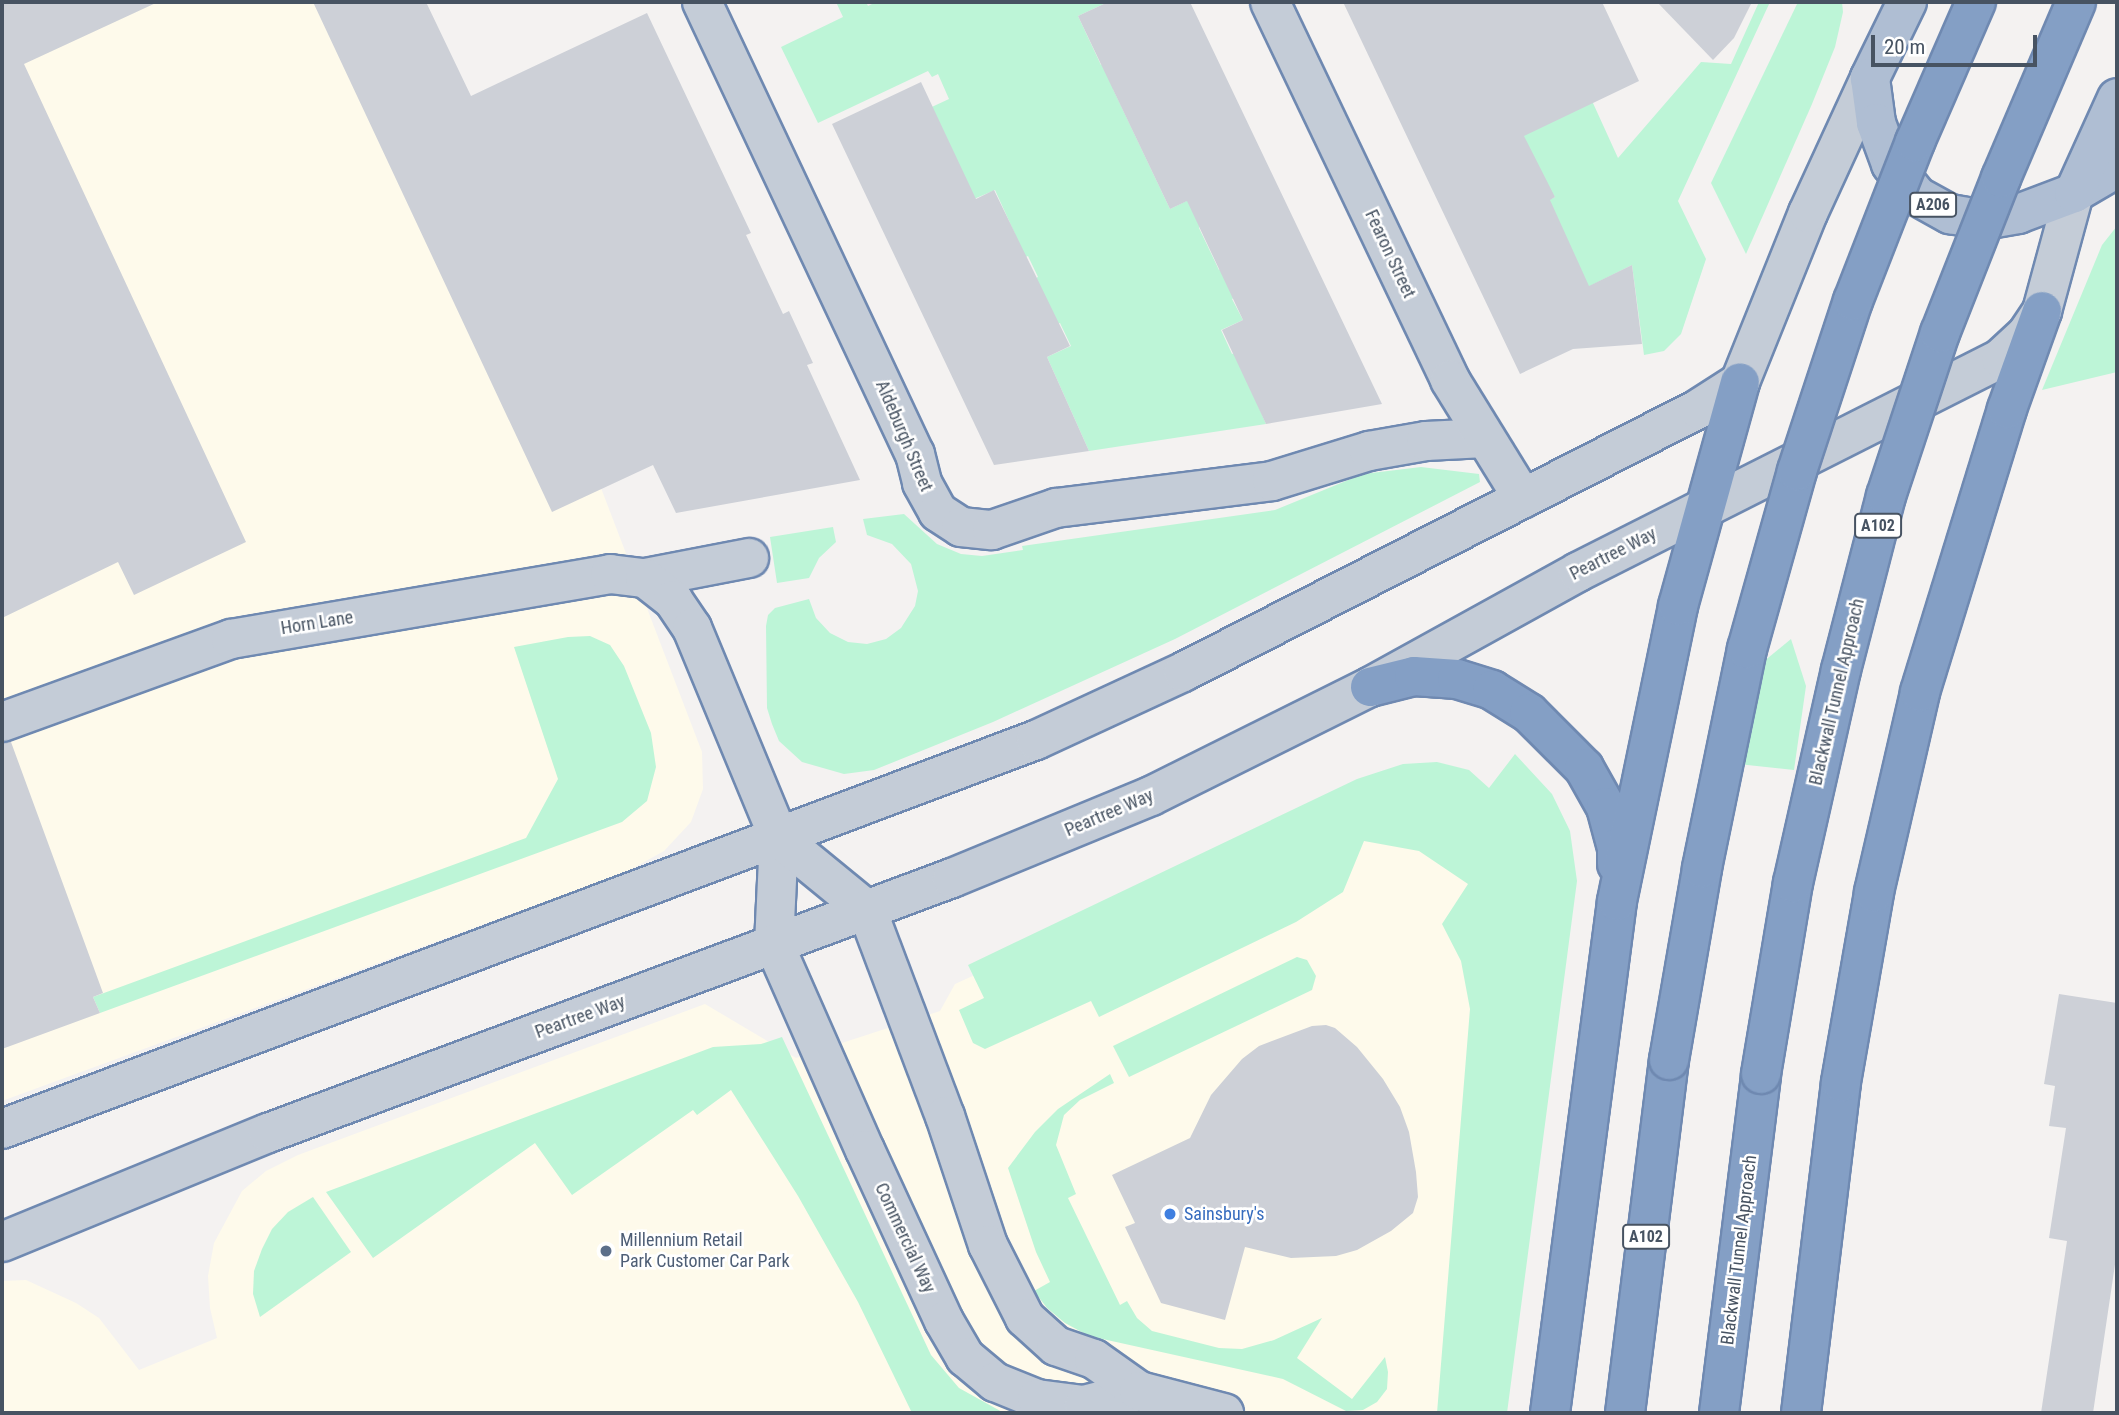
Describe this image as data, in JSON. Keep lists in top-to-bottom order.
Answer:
{
  "streets": {
    "highway": ["A102", "Blackwall Tunnel Approach"],
    "main road": ["A206"],
    "street": [
      "Fearon Street",
      "Aldeburgh Street",
      "Peartree Way",
      "Horn Lane",
      "Commercial Way"
    ]
  },
  "crossings": [
    ["A206", "Peartree Way"],
    ["Fearon Street", "Aldeburgh Street"],
    ["Peartree Way", "Commercial Way"]
  ],
  "places": ["Sainsbury's", "Millennium Retail Park Customer Car Park"],
  "scale_bar": "20 m"
}
